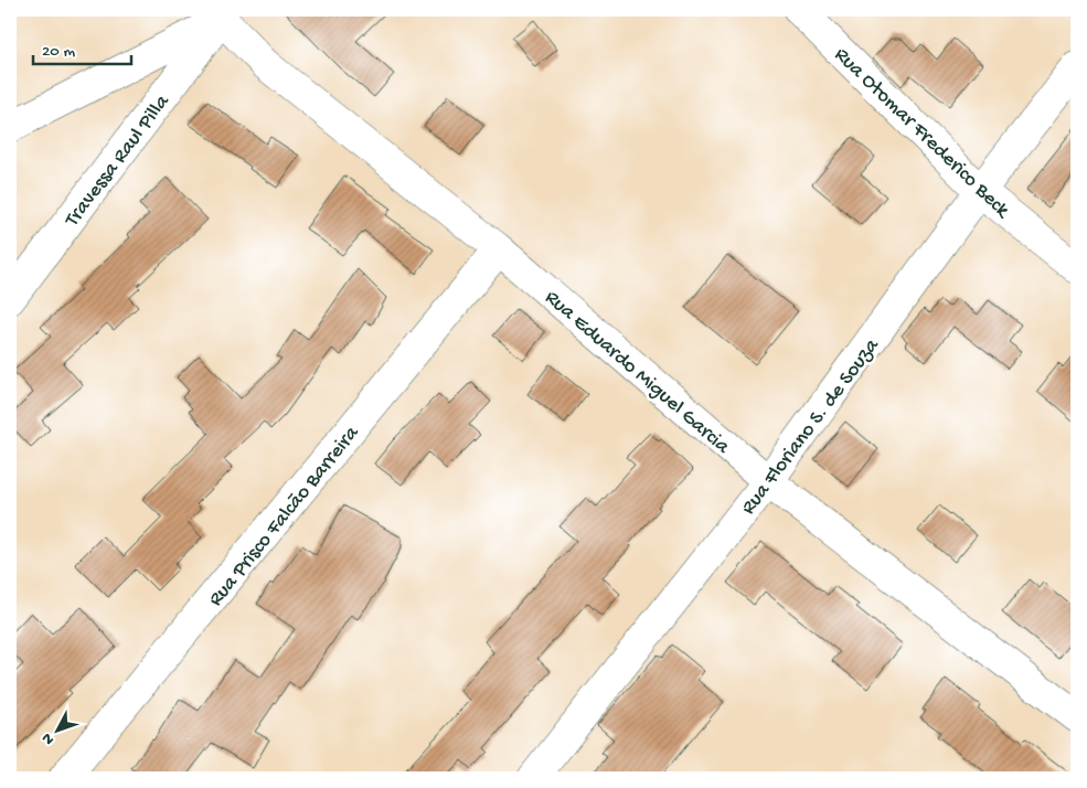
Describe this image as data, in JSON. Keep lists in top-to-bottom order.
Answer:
{
  "streets": {
    "street": [
      "Rua Otomar Frederico Beck",
      "Travessa Raul Pilla",
      "Rua Eduardo Miguel Garcia",
      "Rua Floriano S. de Souza",
      "Rua Prisco Falcão Barreira"
    ]
  },
  "crossings": [
    ["Rua Otomar Frederico Beck", "Rua Floriano S. de Souza"],
    ["Travessa Raul Pilla", "Rua Eduardo Miguel Garcia"],
    ["Rua Eduardo Miguel Garcia", "Rua Floriano S. de Souza"],
    ["Rua Eduardo Miguel Garcia", "Rua Prisco Falcão Barreira"]
  ],
  "scale_bar": "20 m",
  "north": "bottom left"
}
